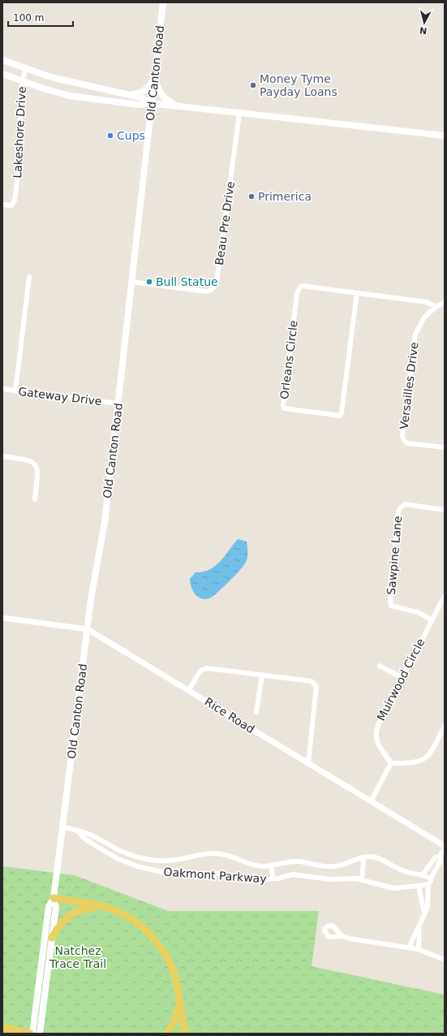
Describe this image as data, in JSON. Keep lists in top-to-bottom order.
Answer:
{
  "streets": {
    "main road": ["Old Canton Road"],
    "street": [
      "Lakeshore Drive",
      "Beau Pre Drive",
      "Orleans Circle",
      "Versailles Drive",
      "Gateway Drive",
      "Sawpine Lane",
      "Muirwood Circle",
      "Rice Road",
      "Oakmont Parkway"
    ]
  },
  "crossings": [
    ["Old Canton Road", "Beau Pre Drive"],
    ["Old Canton Road", "Gateway Drive"],
    ["Old Canton Road", "Rice Road"],
    ["Old Canton Road", "Oakmont Parkway"],
    ["Orleans Circle", "Versailles Drive"],
    ["Sawpine Lane", "Muirwood Circle"]
  ],
  "parks": ["Natchez Trace Trail"],
  "places": [
    "Money Tyme Payday Loans",
    "Cups",
    "Primerica",
    "Bull Statue"
  ],
  "scale_bar": "100 m",
  "north": "bottom"
}
